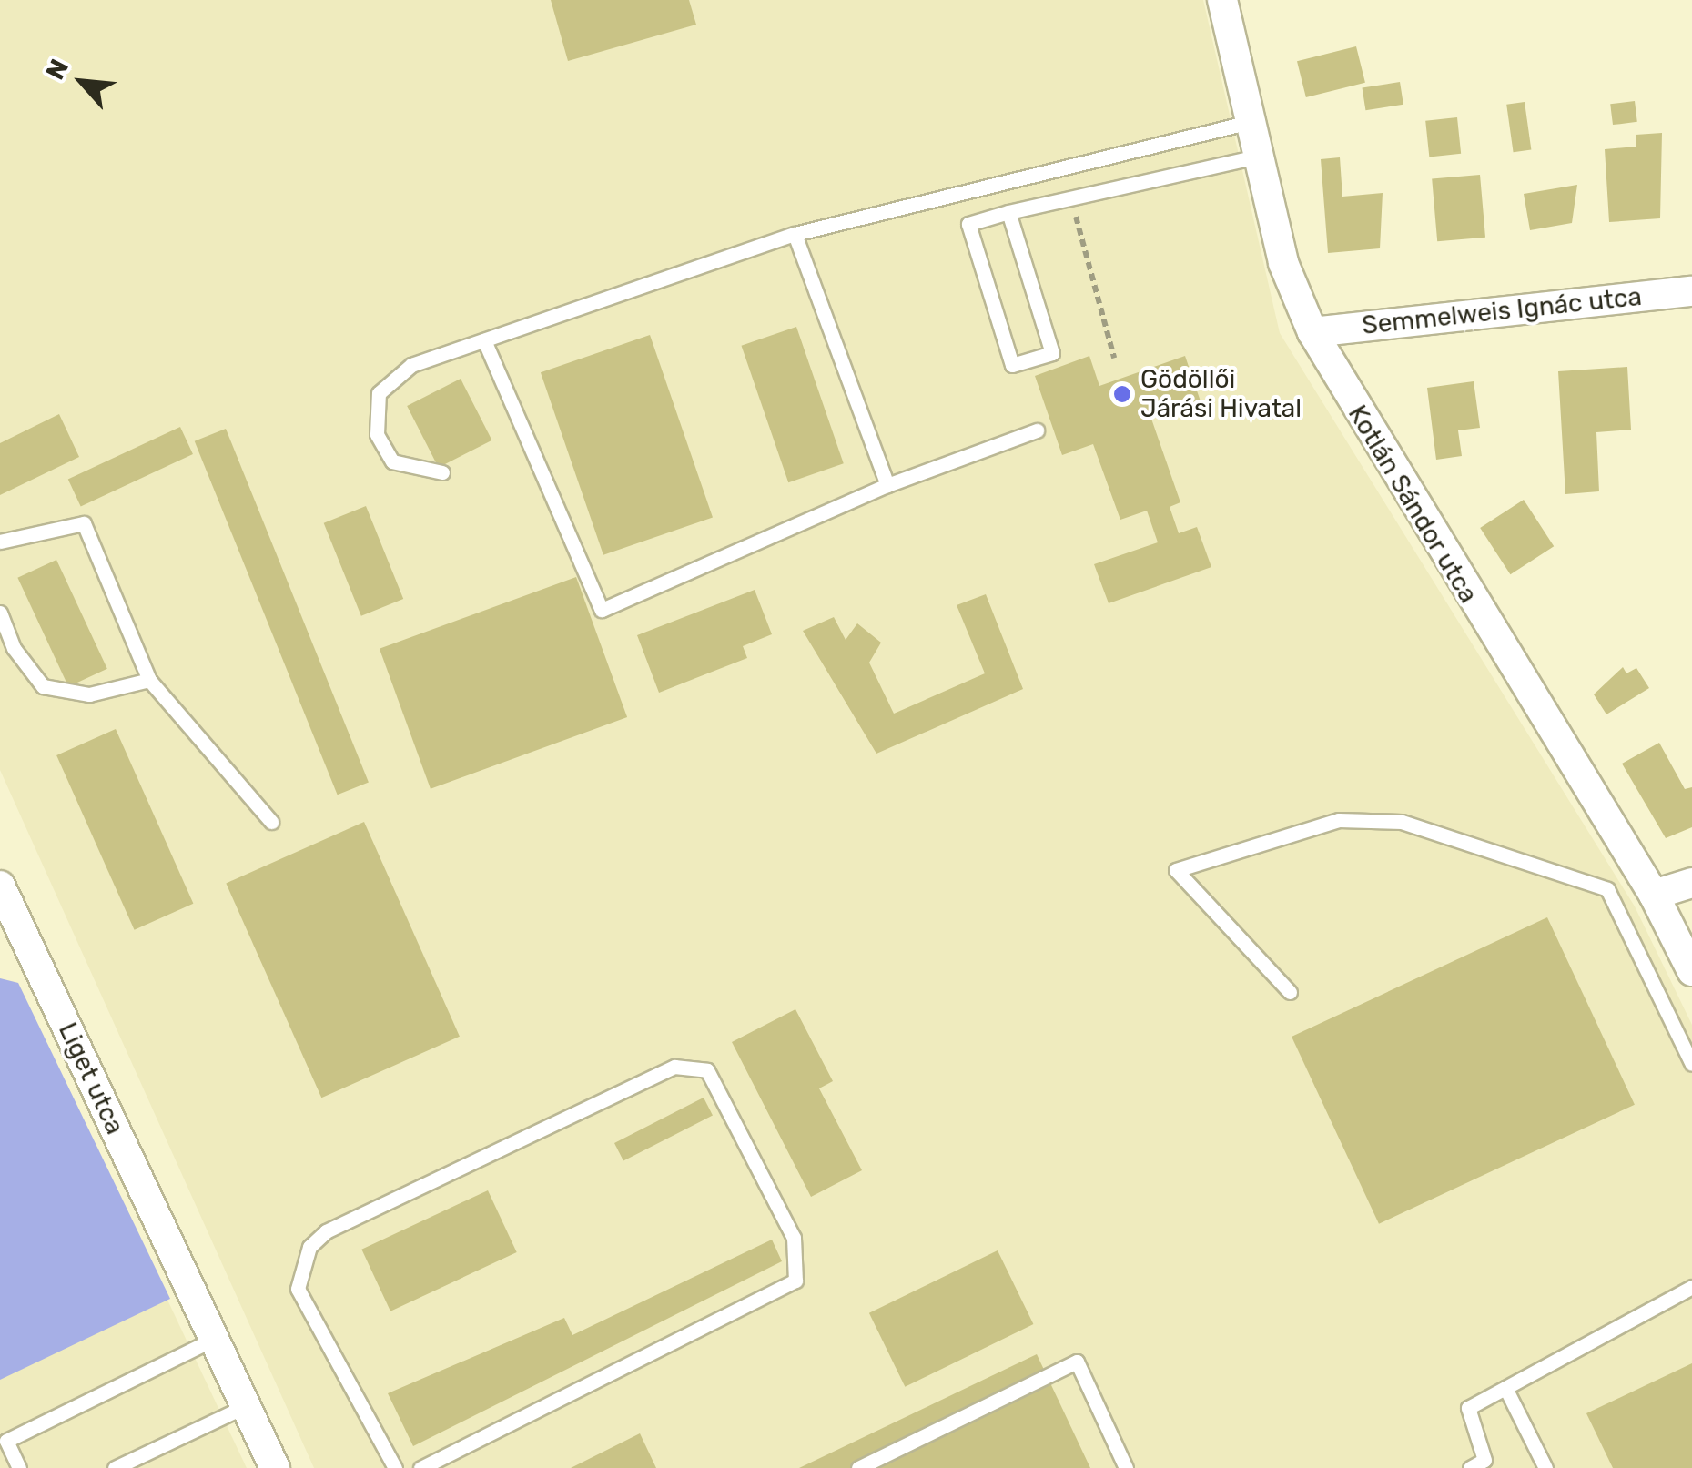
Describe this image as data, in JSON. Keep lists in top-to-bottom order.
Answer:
{
  "streets": {
    "street": ["Semmelweis Ignác utca", "Kotlán Sándor utca", "Liget utca"]
  },
  "crossings": [
    ["Semmelweis Ignác utca", "Kotlán Sándor utca"]
  ],
  "places": ["Gödöllői Járási Hivatal"],
  "north": "top left"
}
